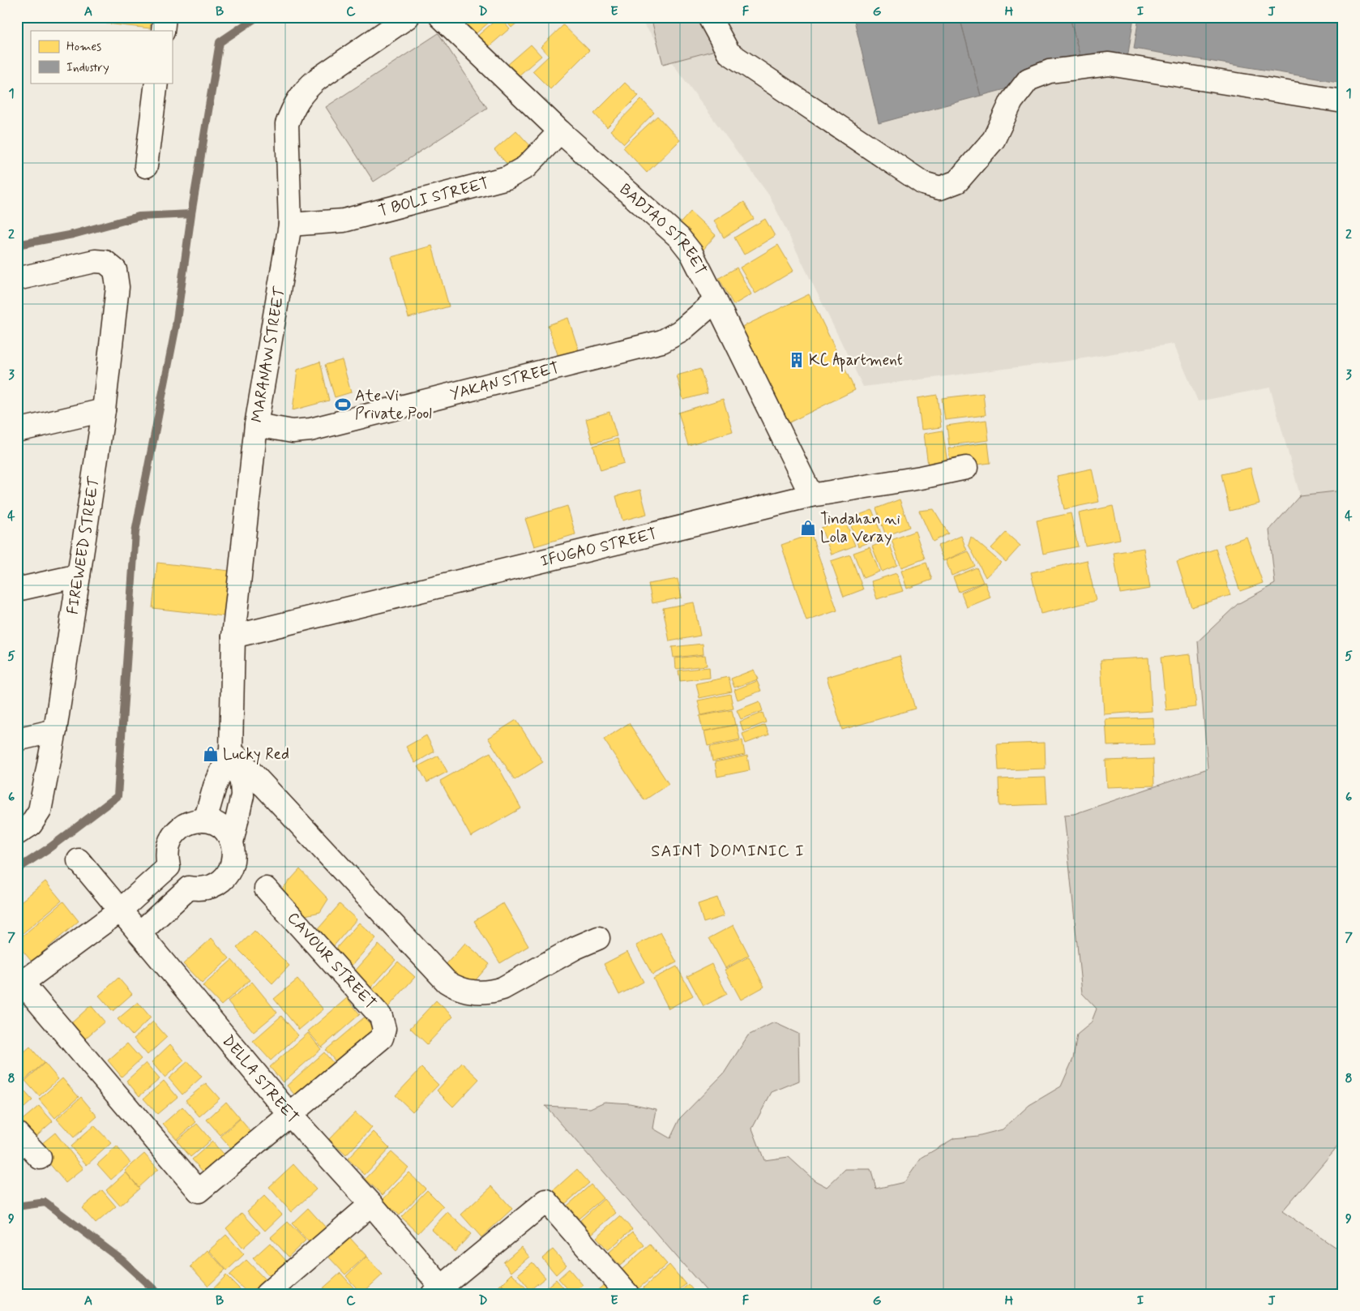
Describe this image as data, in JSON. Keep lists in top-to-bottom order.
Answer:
{
  "streets": {
    "street": [
      "T BOLI STREET",
      "BADJAO STREET",
      "MARANAW STREET",
      "YAKAN STREET",
      "FIREWEED STREET",
      "IFUGAO STREET",
      "CAVOUR STREET",
      "DELLA STREET"
    ]
  },
  "crossings": [
    ["T BOLI STREET", "BADJAO STREET"],
    ["T BOLI STREET", "MARANAW STREET"],
    ["BADJAO STREET", "YAKAN STREET"],
    ["BADJAO STREET", "IFUGAO STREET"],
    ["MARANAW STREET", "YAKAN STREET"],
    ["MARANAW STREET", "IFUGAO STREET"],
    ["MARANAW STREET", "DELLA STREET"],
    ["CAVOUR STREET", "DELLA STREET"]
  ],
  "districts": ["SAINT DOMINIC I"],
  "places": {
    "building": ["KC Apartment"],
    "sports": ["Ate Vi Private Pool"],
    "shop": ["Tindahan ni Lola Veray", "Lucky Red"]
  },
  "legend": ["Homes", "Industry"],
  "grid": {
    "columns": [
      "A",
      "B",
      "C",
      "D",
      "E",
      "F",
      "G",
      "H",
      "I",
      "J"
    ],
    "rows": [
      "1",
      "2",
      "3",
      "4",
      "5",
      "6",
      "7",
      "8",
      "9"
    ]
  }
}
